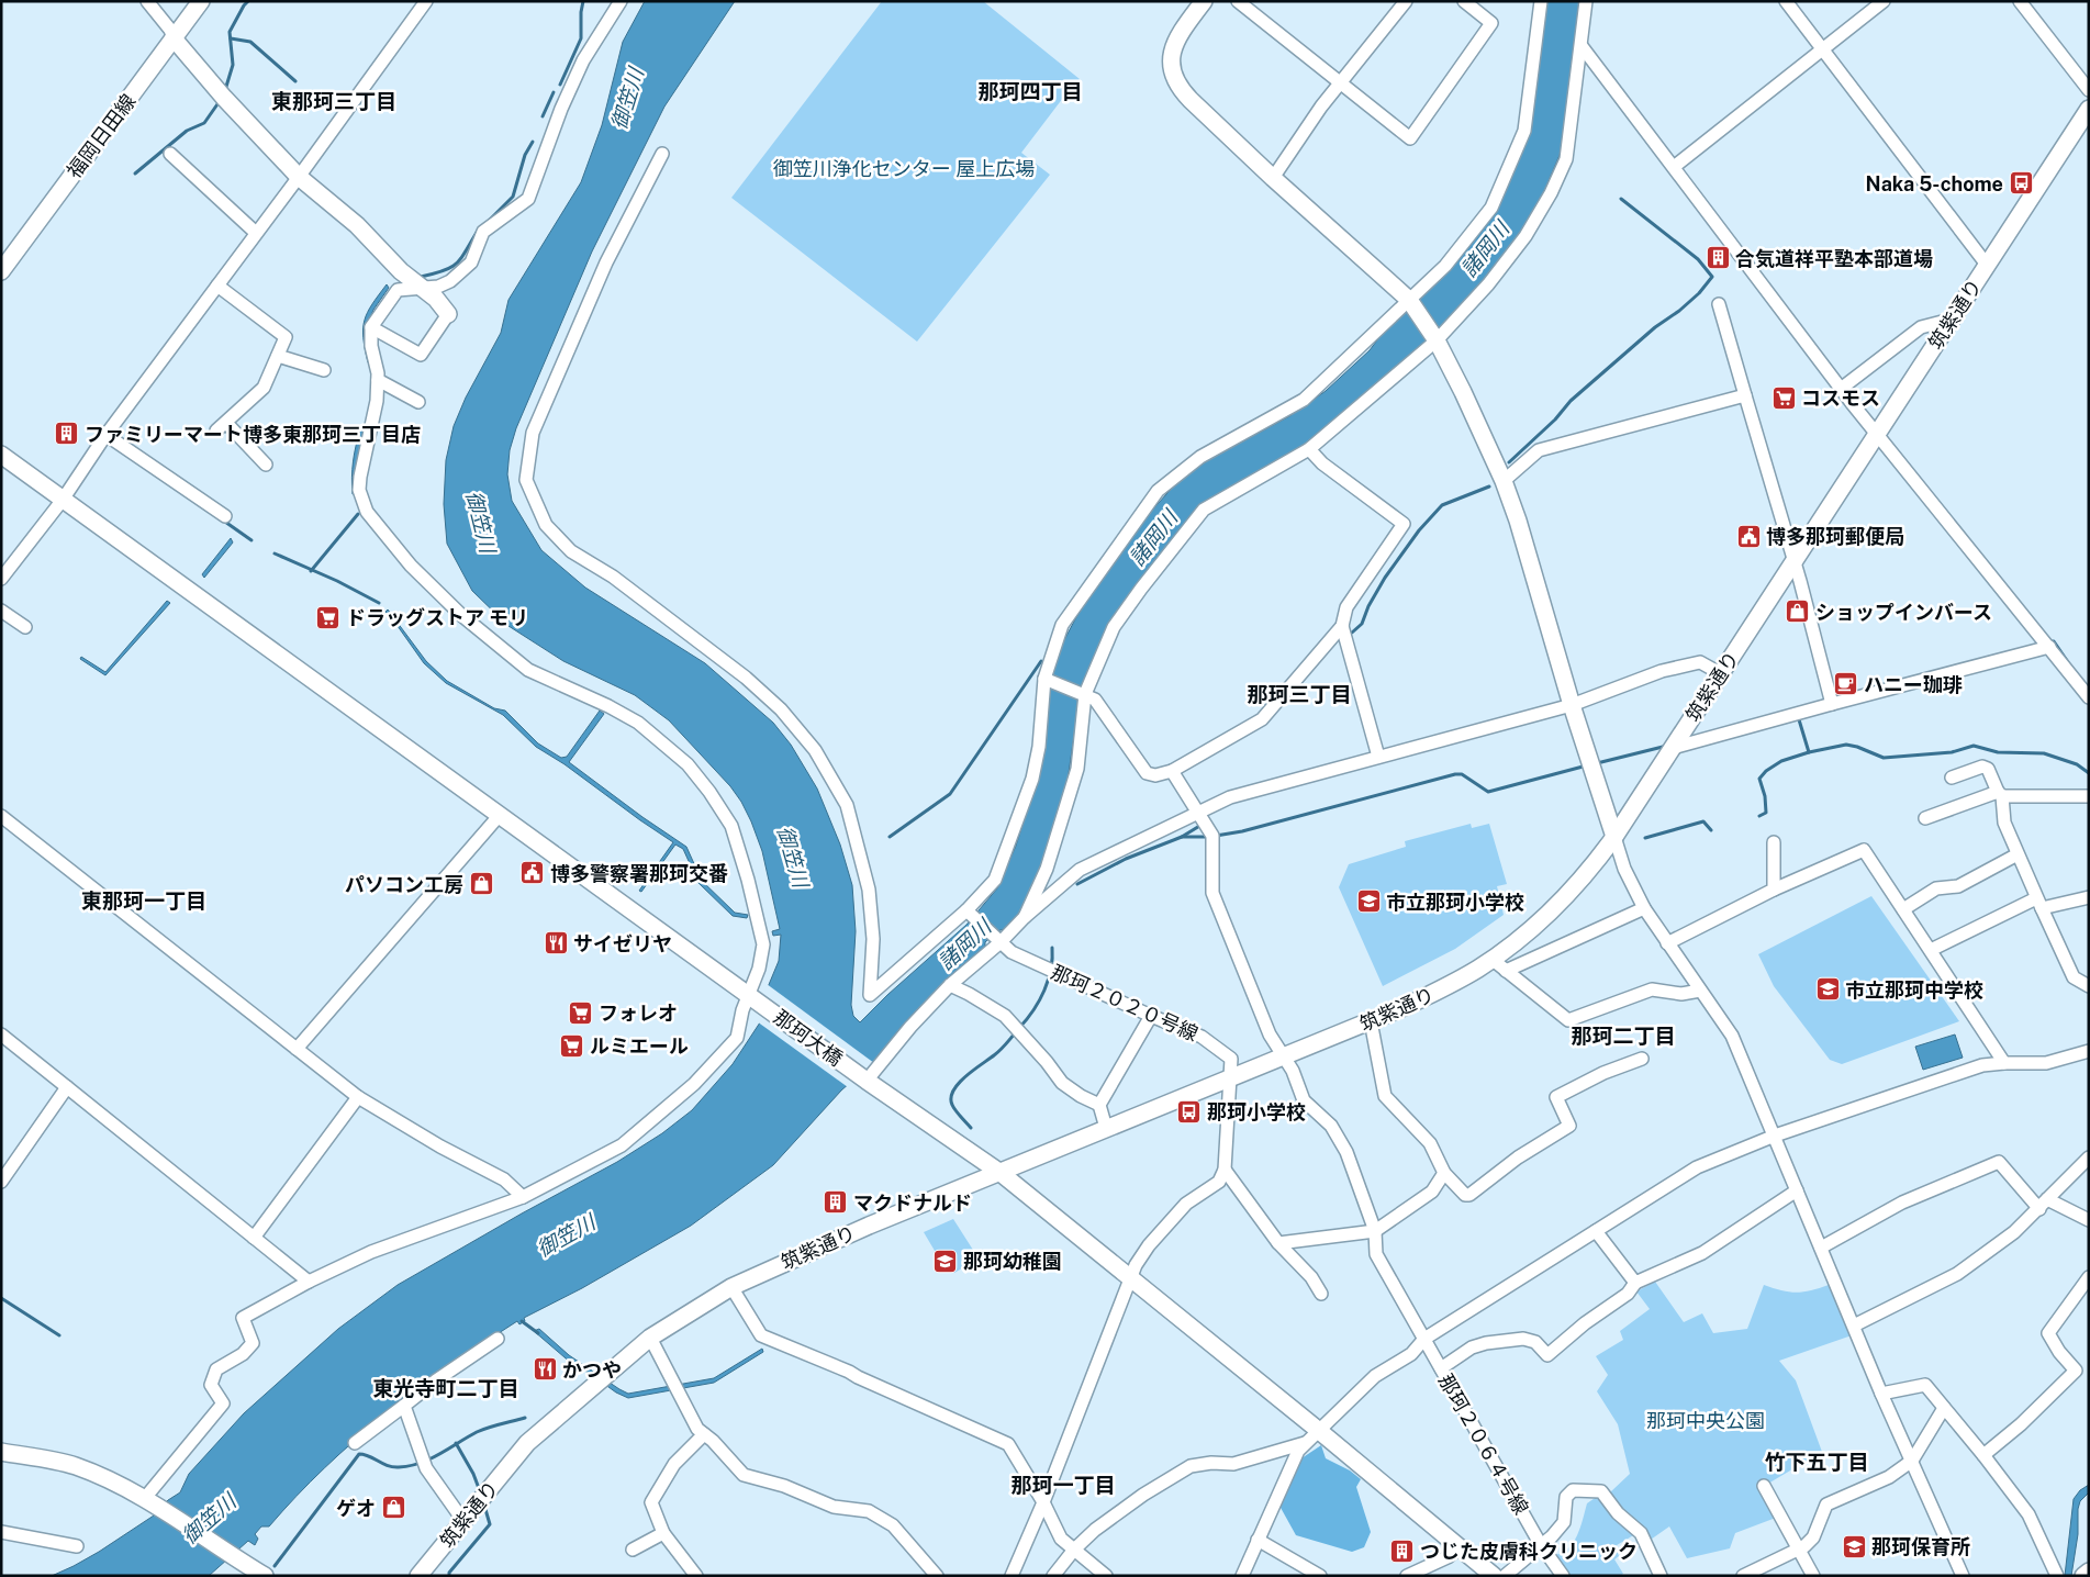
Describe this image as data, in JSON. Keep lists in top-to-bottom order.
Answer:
{
  "streets": {
    "street": [
      "福岡日田線",
      "筑紫通り",
      "那珂２０２０号線",
      "那珂大橋",
      "那珂２０６４号線"
    ]
  },
  "crossings": [
    ["筑紫通り", "那珂２０２０号線"],
    ["筑紫通り", "那珂大橋"],
    ["筑紫通り", "那珂２０６４号線"]
  ],
  "districts": [
    "那珂四丁目",
    "東那珂三丁目",
    "那珂三丁目",
    "東那珂一丁目",
    "那珂二丁目",
    "東光寺町二丁目",
    "竹下五丁目",
    "那珂一丁目"
  ],
  "water": ["御笠川", "諸岡川"],
  "parks": ["御笠川浄化センター 屋上広場", "那珂中央公園"],
  "places": {
    "bus stop": ["Naka 5-chome", "那珂小学校"],
    "building": [
      "合気道祥平塾本部道場",
      "ファミリーマート博多東那珂三丁目店",
      "マクドナルド",
      "つじた皮膚科クリニック"
    ],
    "supermarket": [
      "コスモス",
      "ドラッグストア モリ",
      "フォレオ",
      "ルミエール"
    ],
    "public building": ["博多那珂郵便局", "博多警察署那珂交番"],
    "shop": ["ショップインバース", "パソコン工房", "ゲオ"],
    "cafe": ["ハニー珈琲"],
    "school or university": [
      "市立那珂小学校",
      "市立那珂中学校",
      "那珂幼稚園",
      "那珂保育所"
    ],
    "restaurant": ["サイゼリヤ", "かつや"]
  }
}
